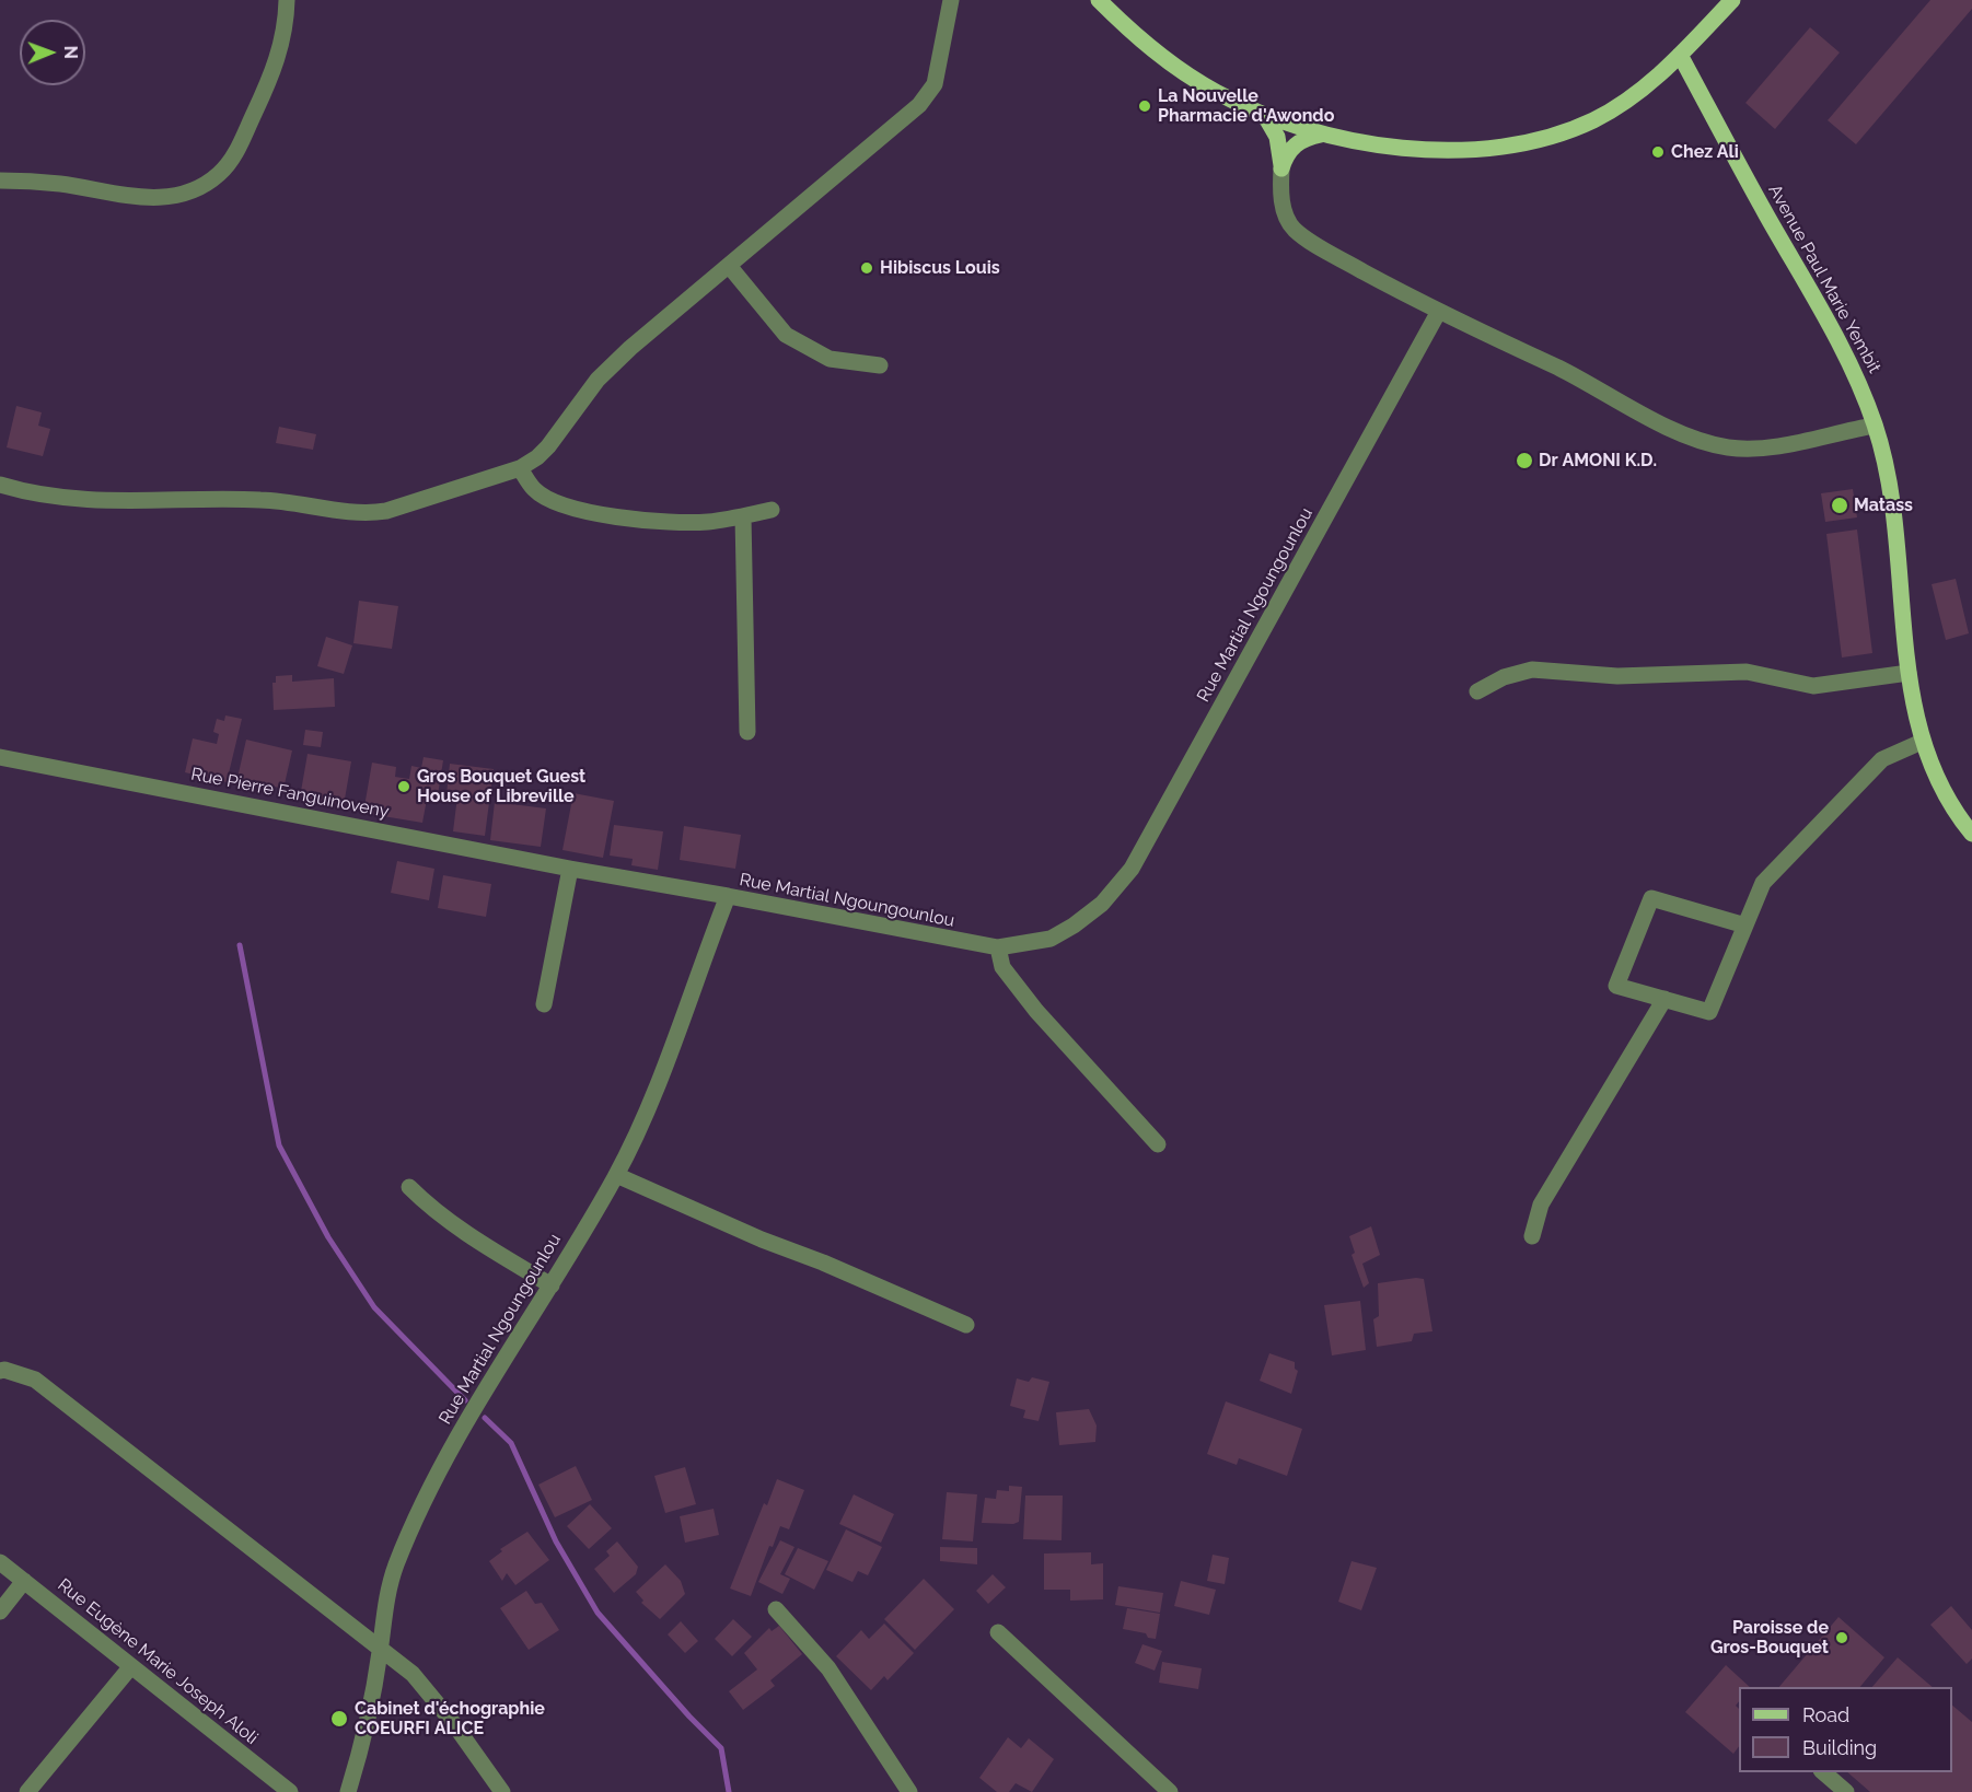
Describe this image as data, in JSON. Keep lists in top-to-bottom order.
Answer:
{
  "streets": {
    "main road": ["Avenue Paul Marie Yembit"],
    "street": ["Rue Martial Ngoungounlou", "Rue Pierre Fanguinoveny", "Rue Eugène Marie Joseph Aloli"]
  },
  "crossings": [
    ["Rue Martial Ngoungounlou", "Rue Pierre Fanguinoveny"]
  ],
  "places": [
    "La Nouvelle Pharmacie d'Awondo",
    "Chez Ali",
    "Hibiscus Louis",
    "Dr AMONI K.D.",
    "Matass",
    "Gros Bouquet Guest House of Libreville",
    "Paroisse de Gros-Bouquet",
    "Cabinet d'échographie COEURFI ALICE"
  ],
  "legend": ["Road", "Building"],
  "north": "right"
}
